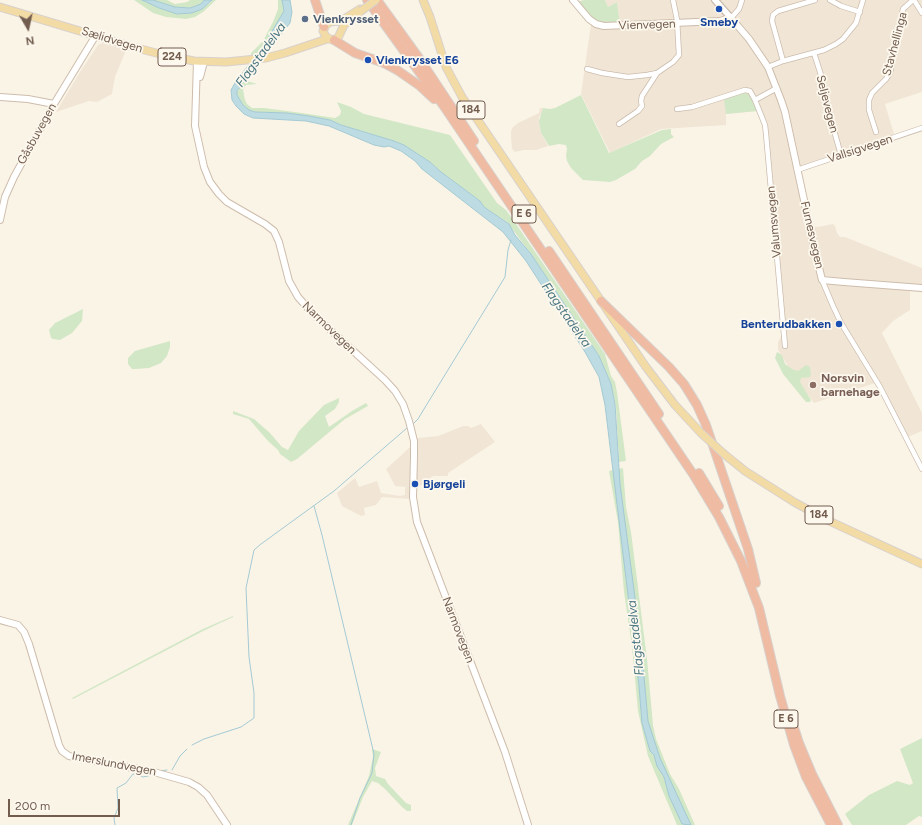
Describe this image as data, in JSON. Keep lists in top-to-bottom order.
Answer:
{
  "streets": {
    "highway": ["E 6"],
    "main road": [
      "Vienvegen",
      "Sælidvegen",
      "224",
      "184",
      "Gåsbuvegen",
      "Furnesvegen",
      "Narmovegen",
      "Imerslundvegen"
    ],
    "street": [
      "Stavhellinga",
      "Seljevegen",
      "Vallsigvegen",
      "Valumsvegen"
    ]
  },
  "crossings": [
    ["Vienvegen", "Furnesvegen"],
    ["Sælidvegen", "224"],
    ["Sælidvegen", "Gåsbuvegen"],
    ["Sælidvegen", "Narmovegen"],
    ["224", "E 6"],
    ["Seljevegen", "Vallsigvegen"],
    ["184", "E 6"],
    ["Vallsigvegen", "Furnesvegen"]
  ],
  "water": ["Flagstadelva"],
  "places": [
    "Smeby",
    "Vienkrysset",
    "Vienkrysset E6",
    "Benterudbakken",
    "Norsvin barnehage",
    "Bjørgeli"
  ],
  "scale_bar": "200 m",
  "north": "bottom"
}
